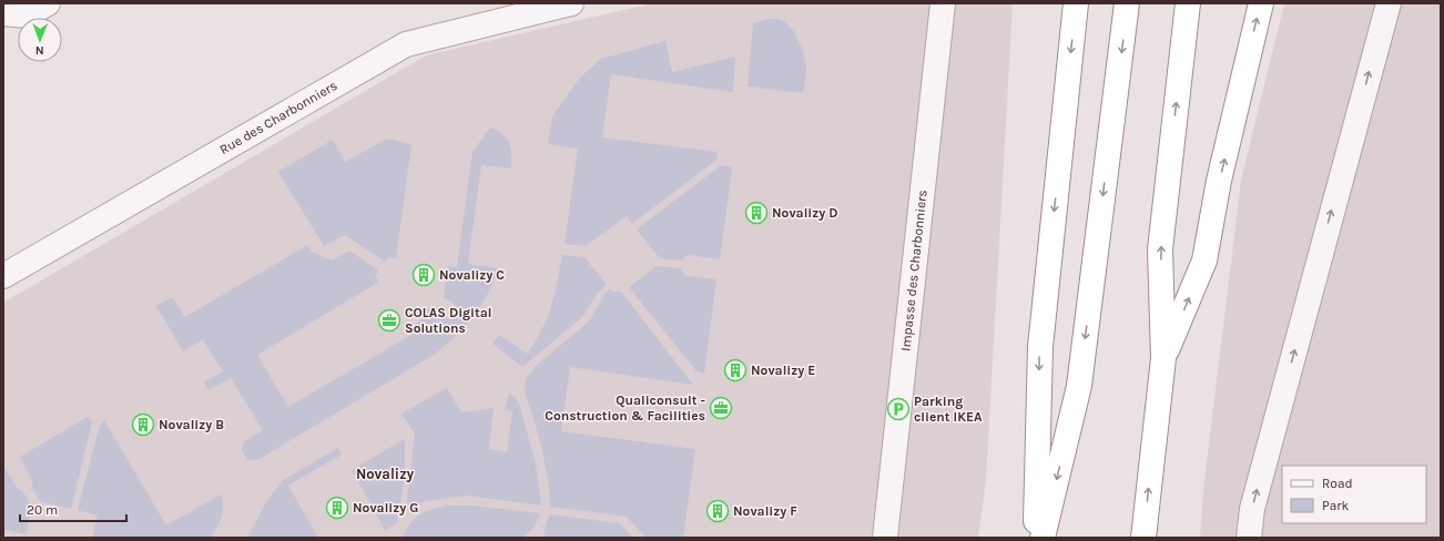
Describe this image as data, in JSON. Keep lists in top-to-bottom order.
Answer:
{
  "streets": {
    "street": ["Rue des Charbonniers", "Impasse des Charbonniers"]
  },
  "districts": ["Novalizy"],
  "places": {
    "building": [
      "Novalizy D",
      "Novalizy C",
      "Novalizy E",
      "Novalizy B",
      "Novalizy G",
      "Novalizy F"
    ],
    "office": ["COLAS Digital Solutions", "Qualiconsult - Construction & Facilities"],
    "parking": ["Parking client IKEA"]
  },
  "legend": ["Road", "Park"],
  "scale_bar": "20 m",
  "north": "bottom"
}
